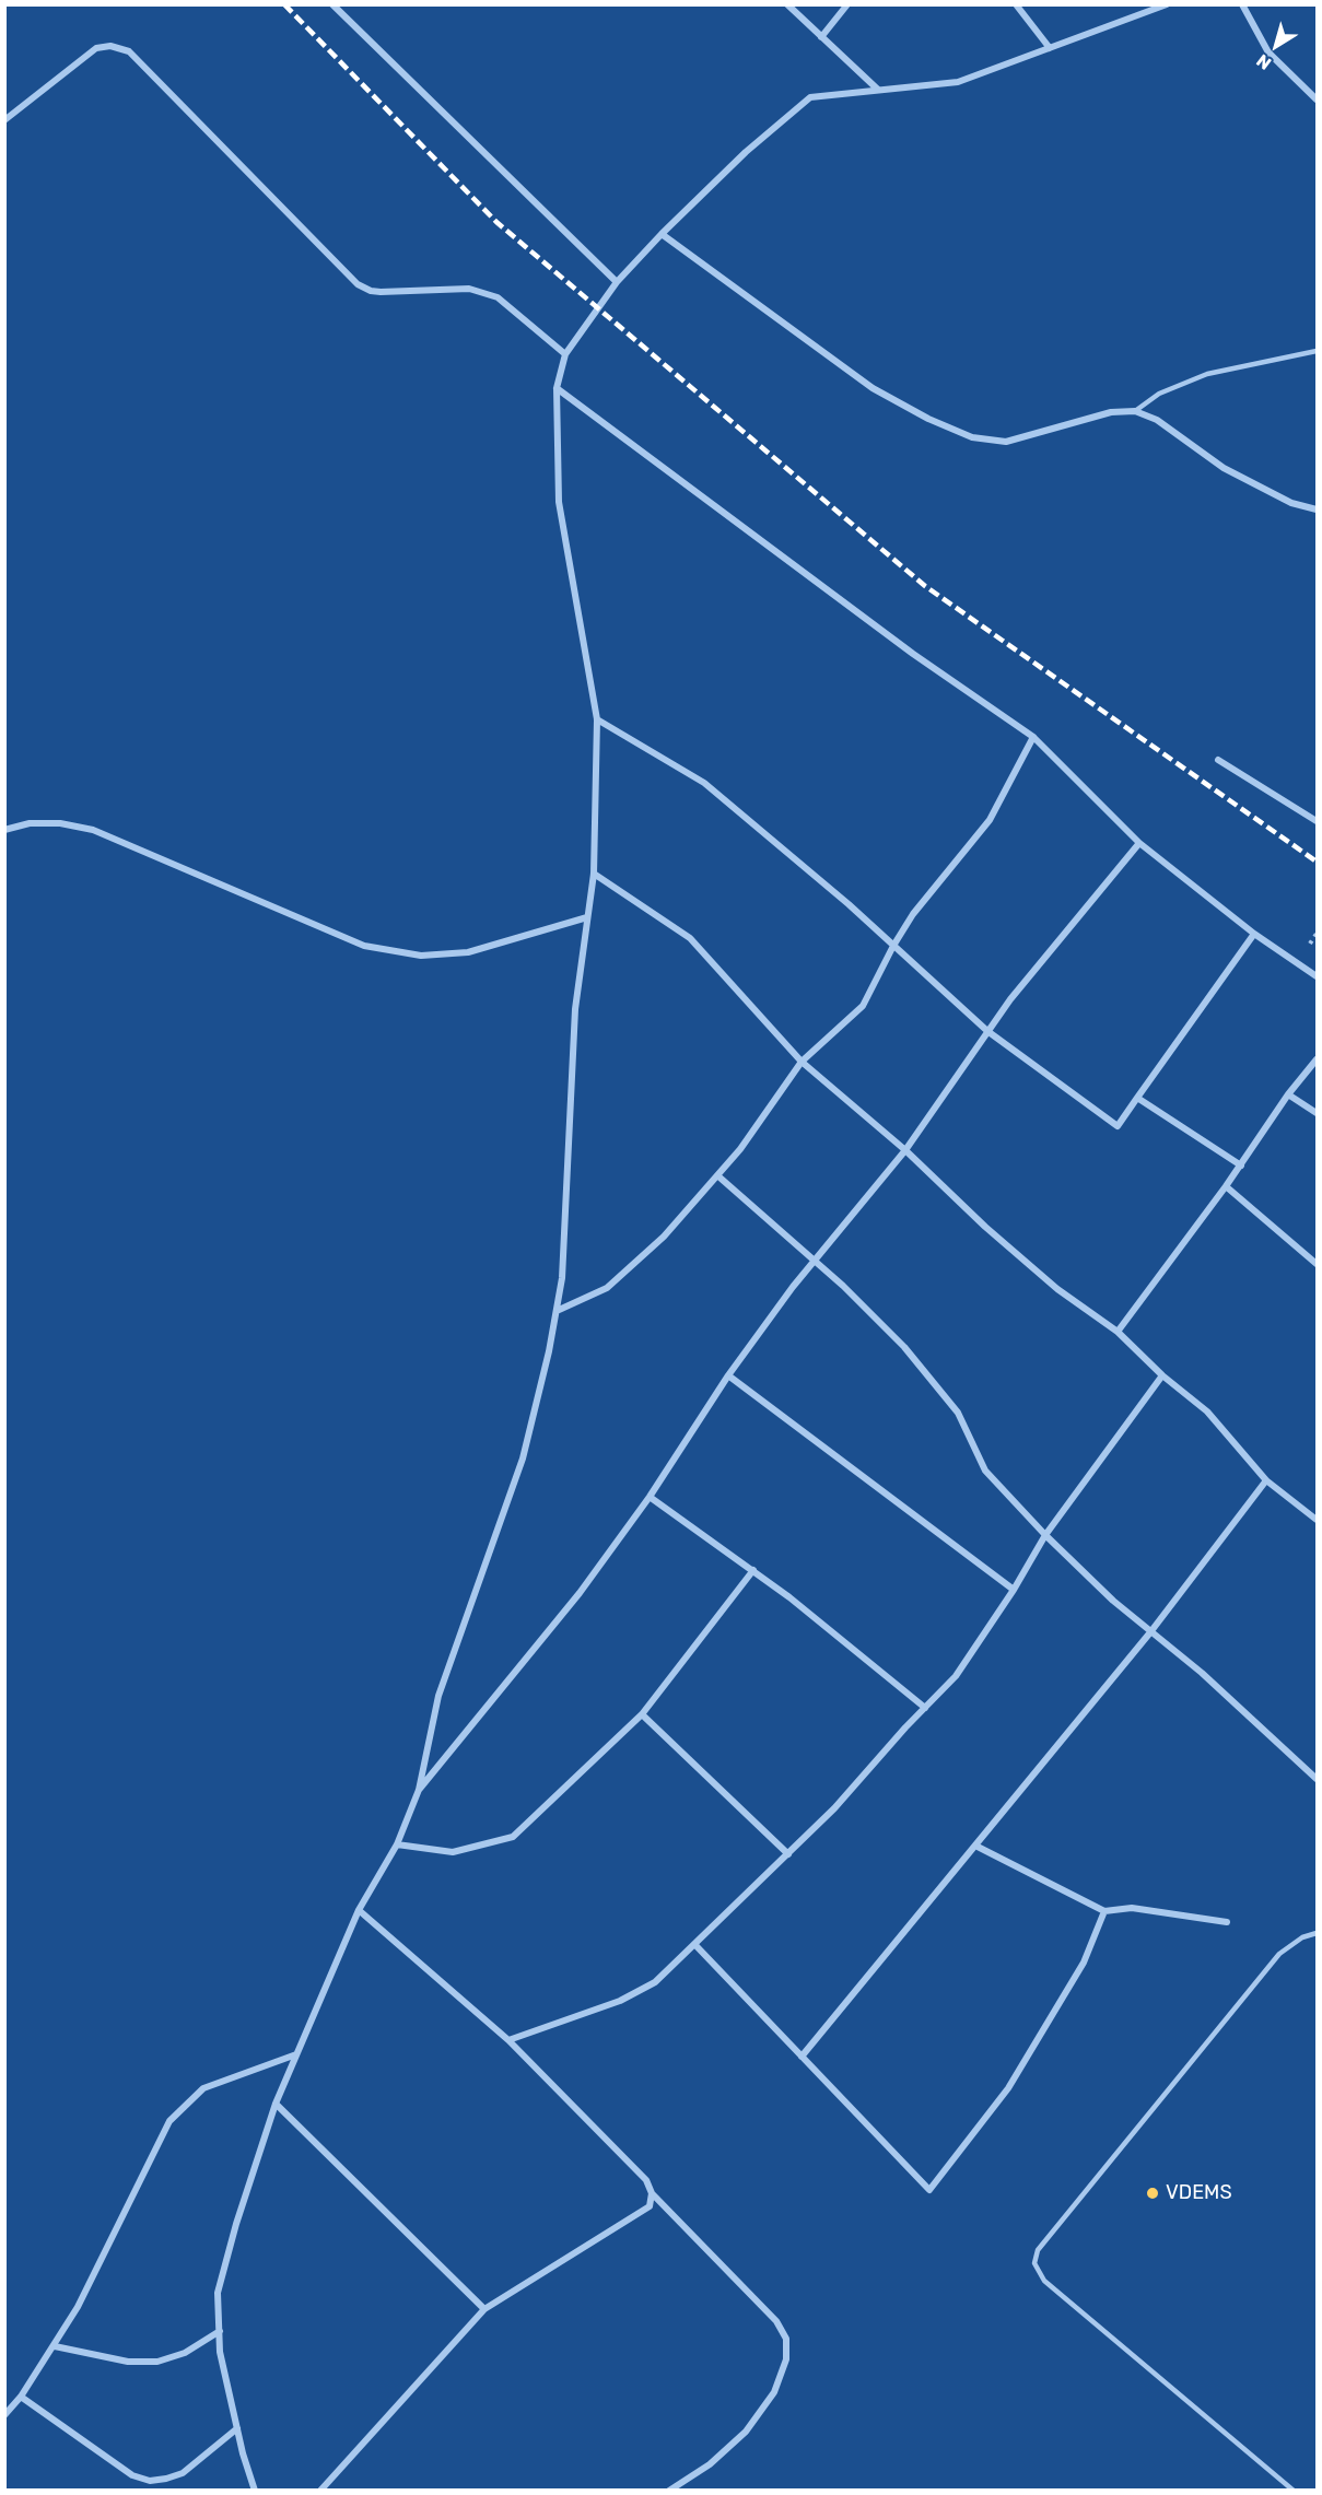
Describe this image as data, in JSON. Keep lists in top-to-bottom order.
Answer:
{
  "places": ["VDEMS"],
  "north": "bottom left"
}
